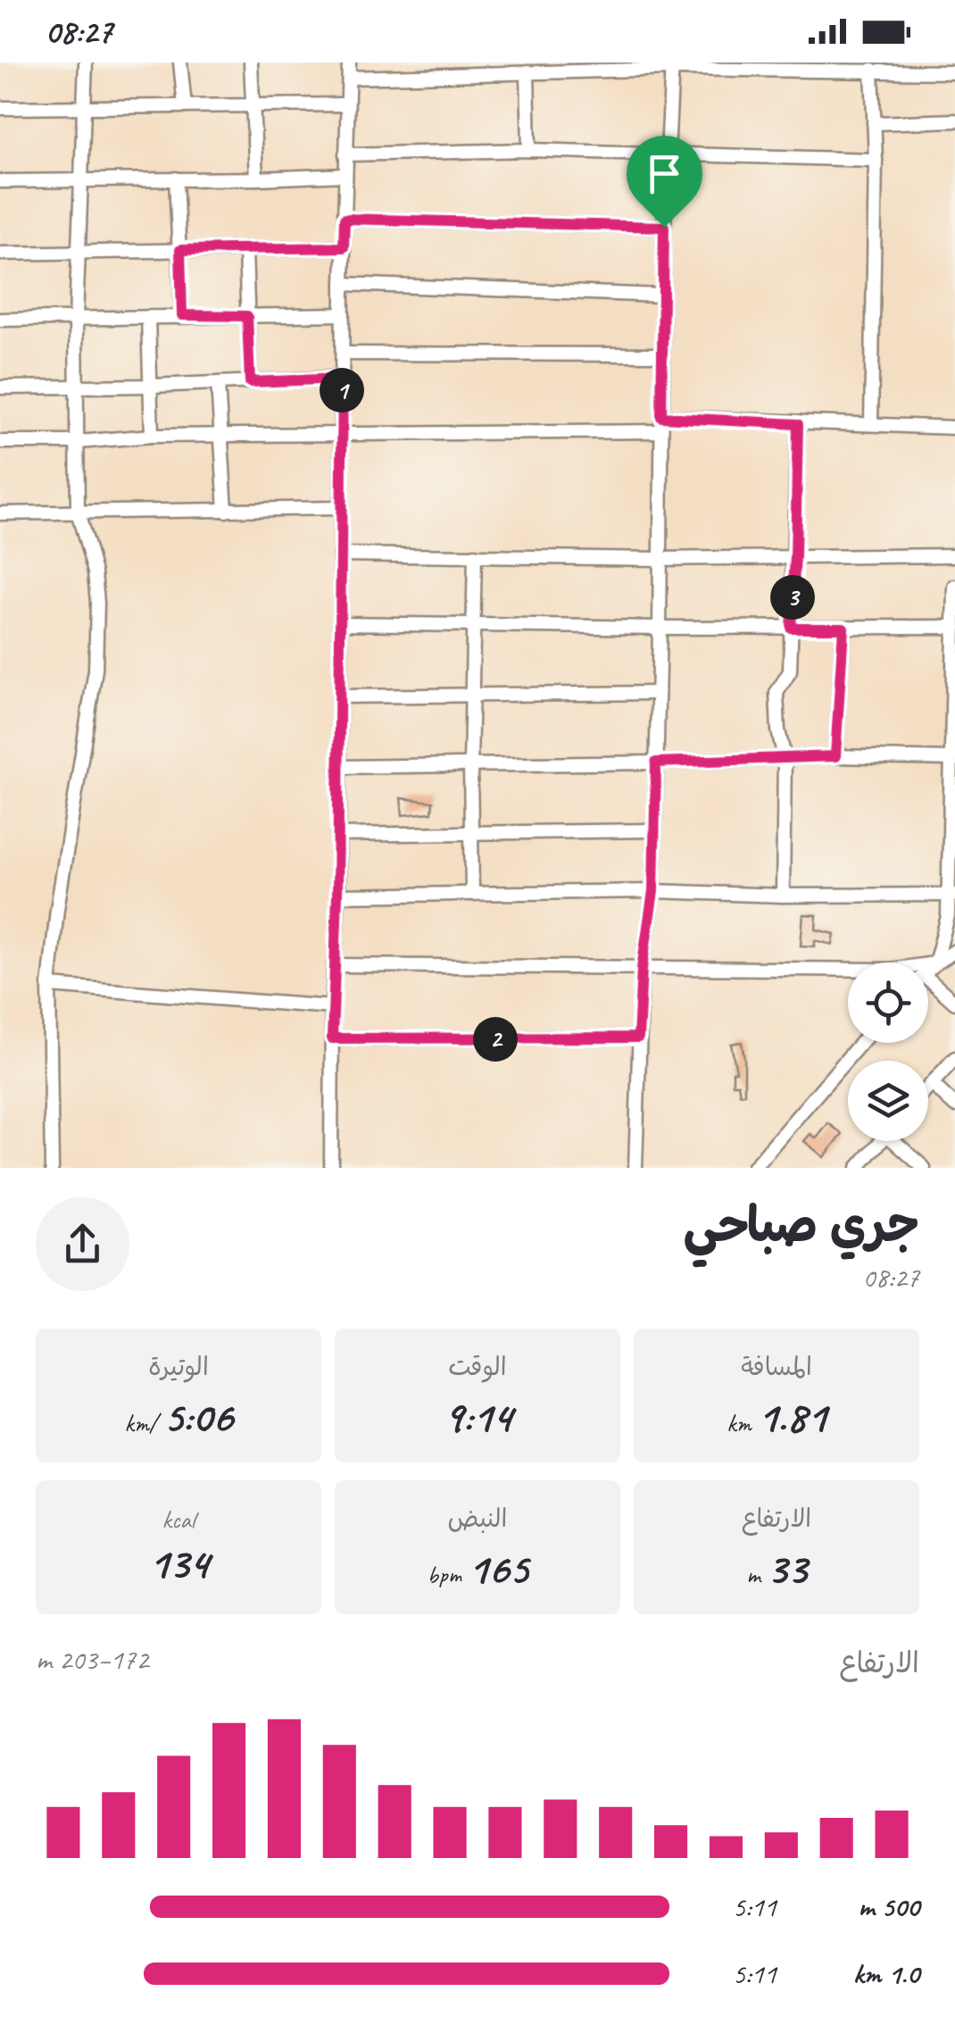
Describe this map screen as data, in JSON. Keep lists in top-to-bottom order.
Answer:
{
  "page": {
    "status": "08:27",
    "pins": ["1", "3", "2"],
    "heading": ["جري صباحي", "08:27"],
    "stats": [
      ["المسافة", "1.81 km"],
      ["الوقت", "9:14"],
      ["الوتيرة", "5:06 /km"],
      ["الارتفاع", "33 m"],
      ["النبض", "165 bpm"],
      ["kcal", "134"]
    ],
    "chart": ["الارتفاع", "172–203 m"],
    "list": [
      {
        "name": "500 m",
        "note": "5:11"
      },
      {
        "name": "1.0 km",
        "note": "5:11"
      }
    ]
  }
}
